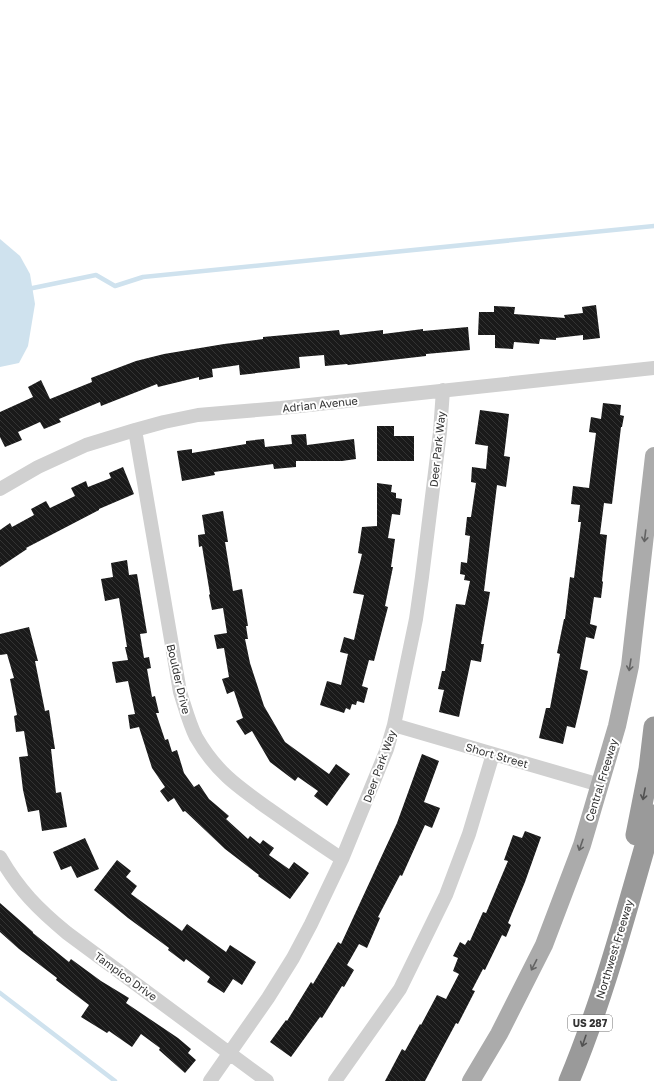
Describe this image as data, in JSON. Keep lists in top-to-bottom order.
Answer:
{
  "streets": {
    "highway": ["Northwest Freeway", "US 287"],
    "main road": ["Central Freeway"],
    "street": [
      "Adrian Avenue",
      "Deer Park Way",
      "Boulder Drive",
      "Short Street",
      "Tampico Drive"
    ]
  },
  "crossings": [
    ["Adrian Avenue", "Deer Park Way"],
    ["Adrian Avenue", "Boulder Drive"],
    ["Deer Park Way", "Boulder Drive"],
    ["Deer Park Way", "Short Street"],
    ["Deer Park Way", "Tampico Drive"],
    ["Short Street", "Central Freeway"]
  ],
  "one_way": ["Central Freeway", "Northwest Freeway"]
}
